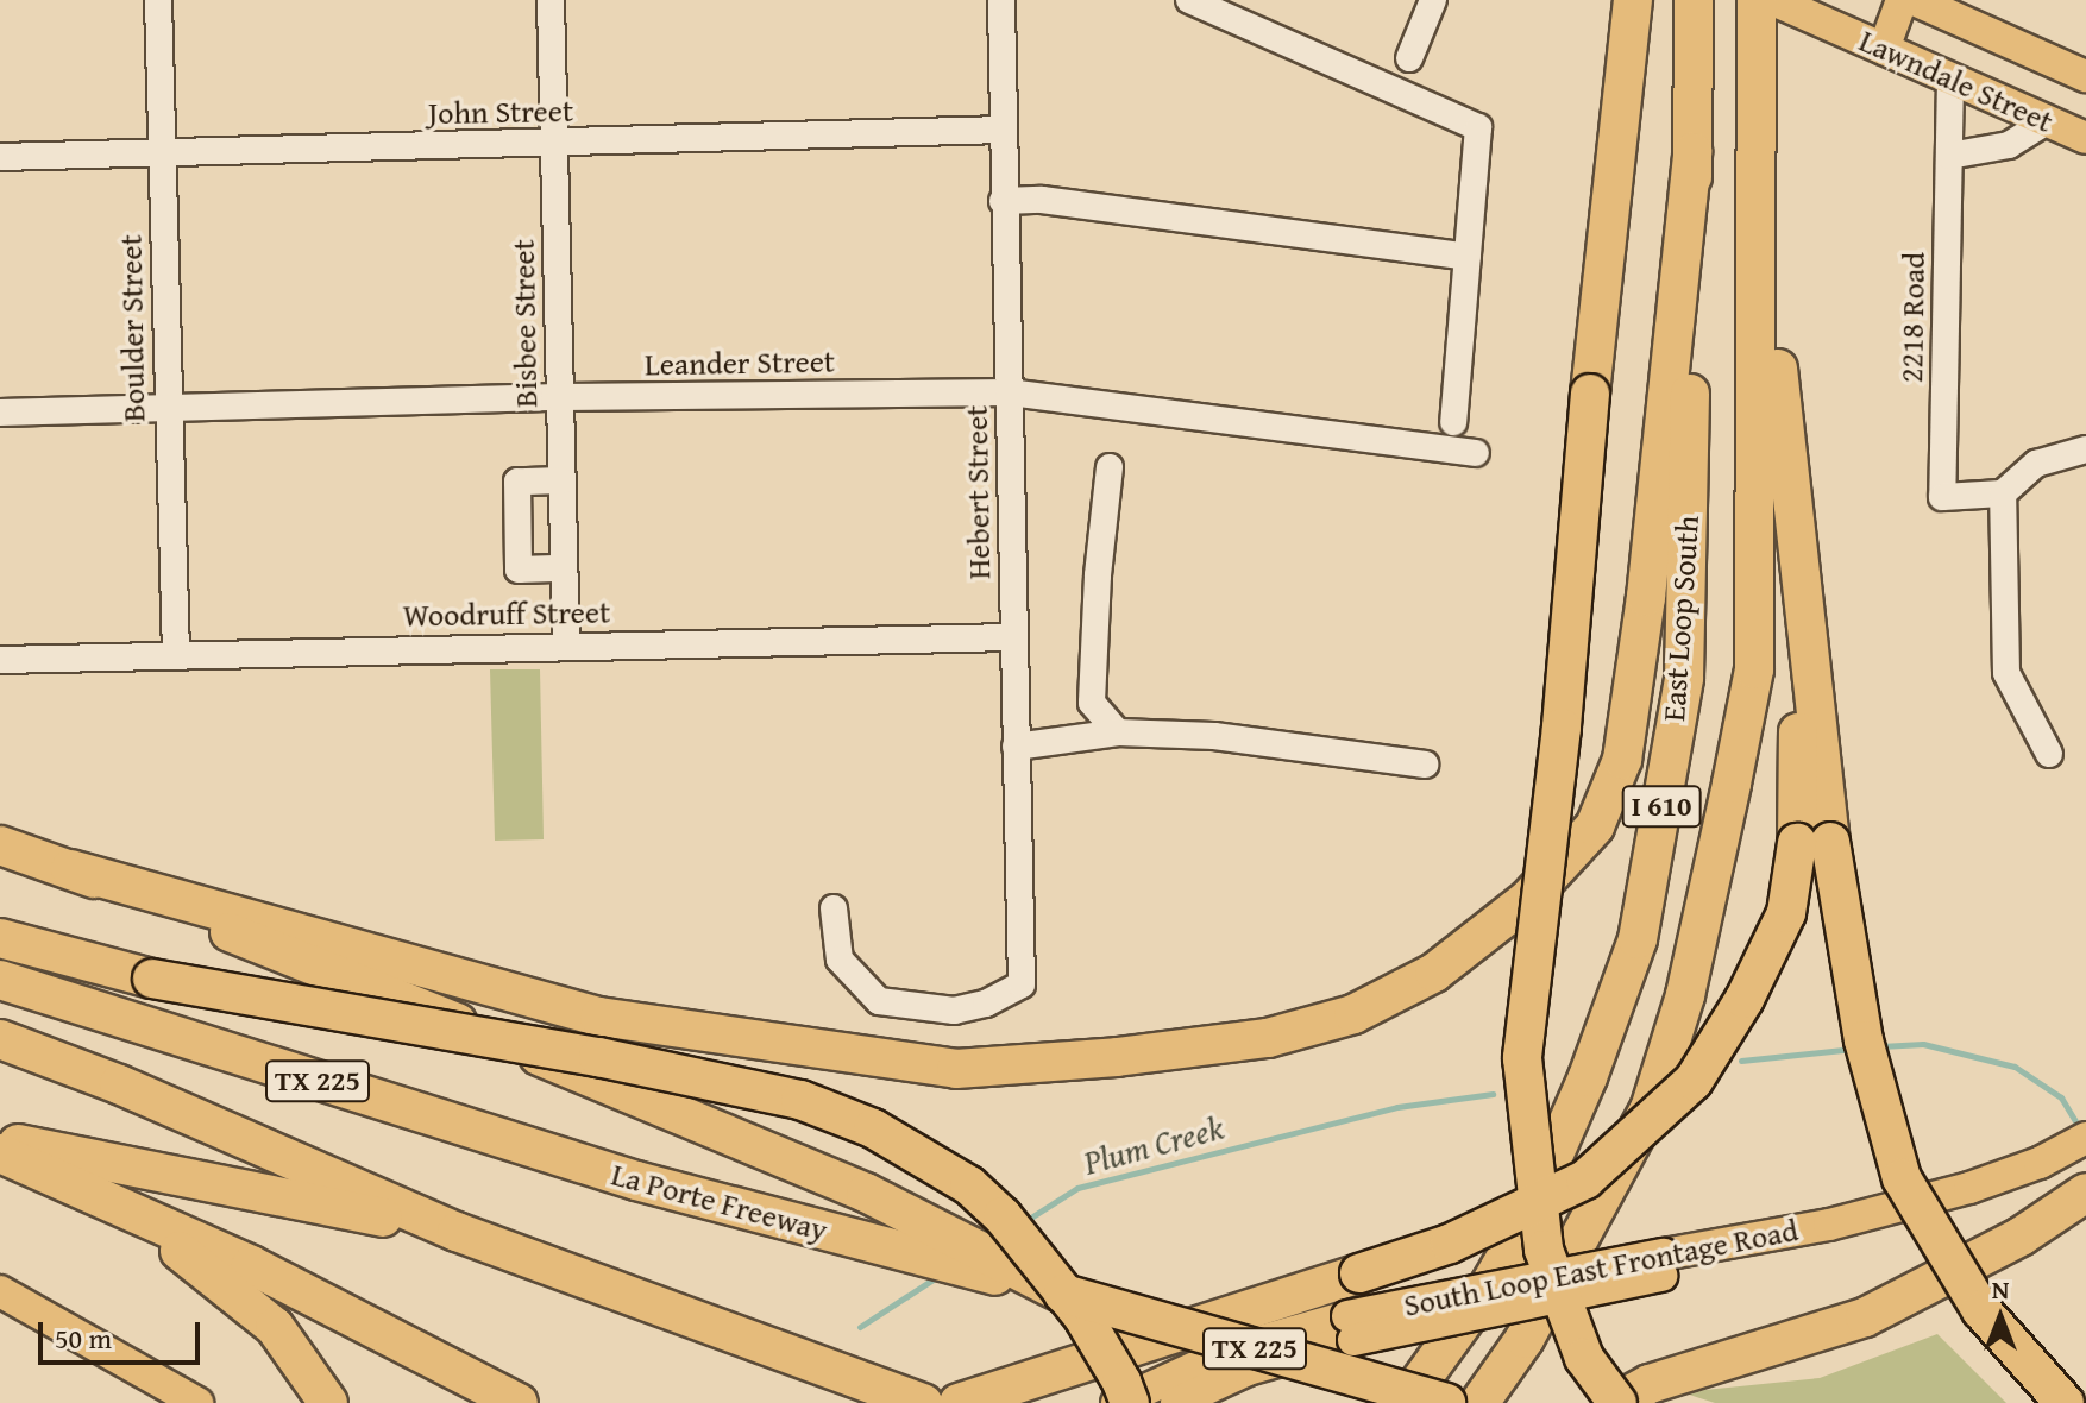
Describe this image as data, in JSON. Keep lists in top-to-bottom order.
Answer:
{
  "streets": {
    "highway": [
      "East Loop South",
      "I 610",
      "TX 225",
      "La Porte Freeway"
    ],
    "main road": ["Lawndale Street", "South Loop East Frontage Road"],
    "street": [
      "John Street",
      "2218 Road",
      "Bisbee Street",
      "Boulder Street",
      "Leander Street",
      "Hebert Street",
      "Woodruff Street"
    ]
  },
  "crossings": [
    ["Lawndale Street", "2218 Road"],
    ["John Street", "Bisbee Street"],
    ["John Street", "Boulder Street"],
    ["John Street", "Hebert Street"],
    ["Bisbee Street", "Leander Street"],
    ["Bisbee Street", "Woodruff Street"],
    ["Boulder Street", "Leander Street"],
    ["Boulder Street", "Woodruff Street"],
    ["Leander Street", "Hebert Street"],
    ["Hebert Street", "Woodruff Street"]
  ],
  "water": ["Plum Creek"],
  "scale_bar": "50 m",
  "north": "top"
}
